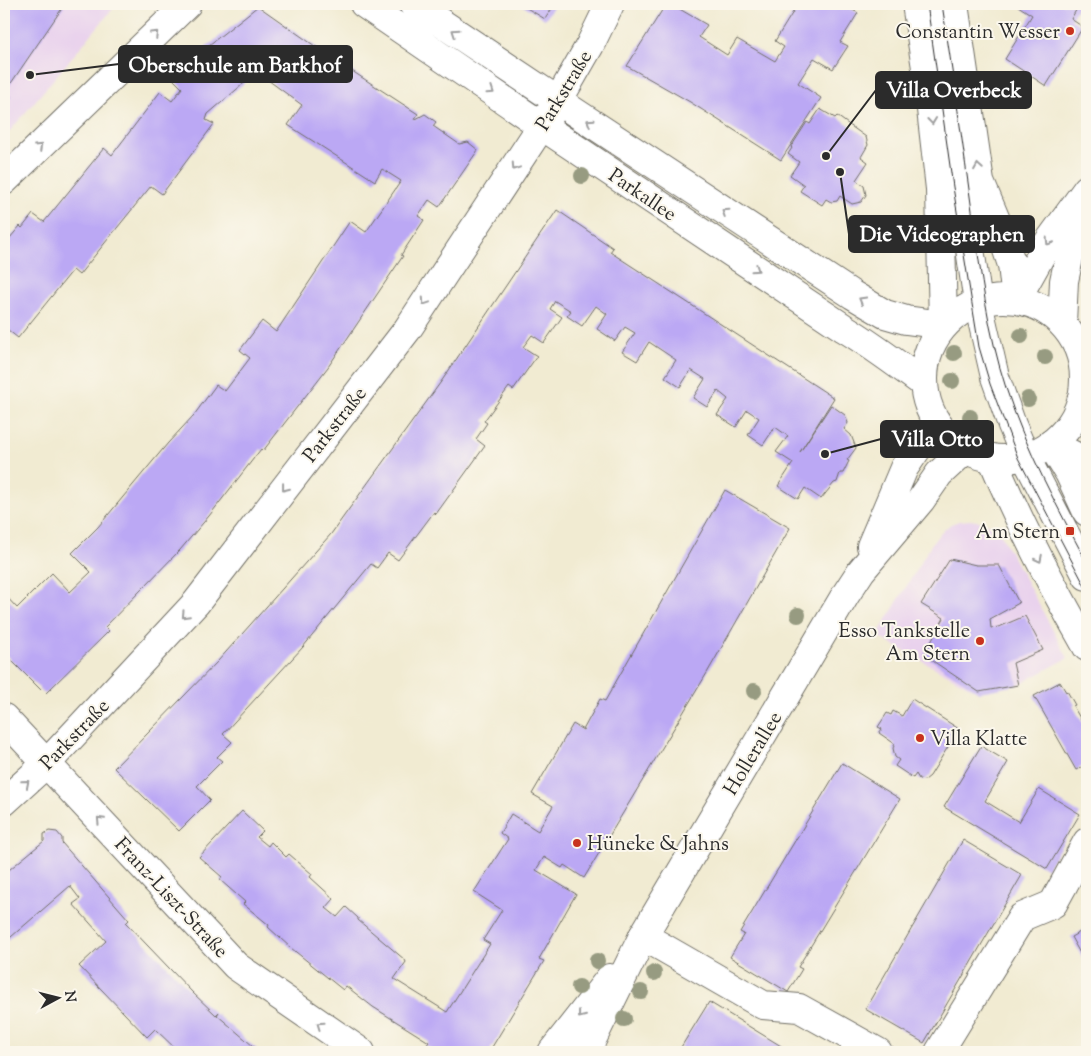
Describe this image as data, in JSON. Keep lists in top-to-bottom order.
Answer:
{
  "streets": {
    "street": [
      "Parkstraße",
      "Parkallee",
      "Hollerallee",
      "Franz-Liszt-Straße"
    ]
  },
  "crossings": [
    ["Parkstraße", "Parkallee"],
    ["Parkstraße", "Franz-Liszt-Straße"]
  ],
  "one_way": ["Parkstraße", "Franz-Liszt-Straße"],
  "places": {
    "other": [
      "Constantin Wesser",
      "Oberschule am Barkhof",
      "Villa Overbeck",
      "Die Videographen",
      "Villa Otto",
      "Esso Tankstelle Am Stern",
      "Villa Klatte",
      "Hüneke & Jahns"
    ],
    "transit": ["Am Stern"]
  },
  "north": "right"
}
